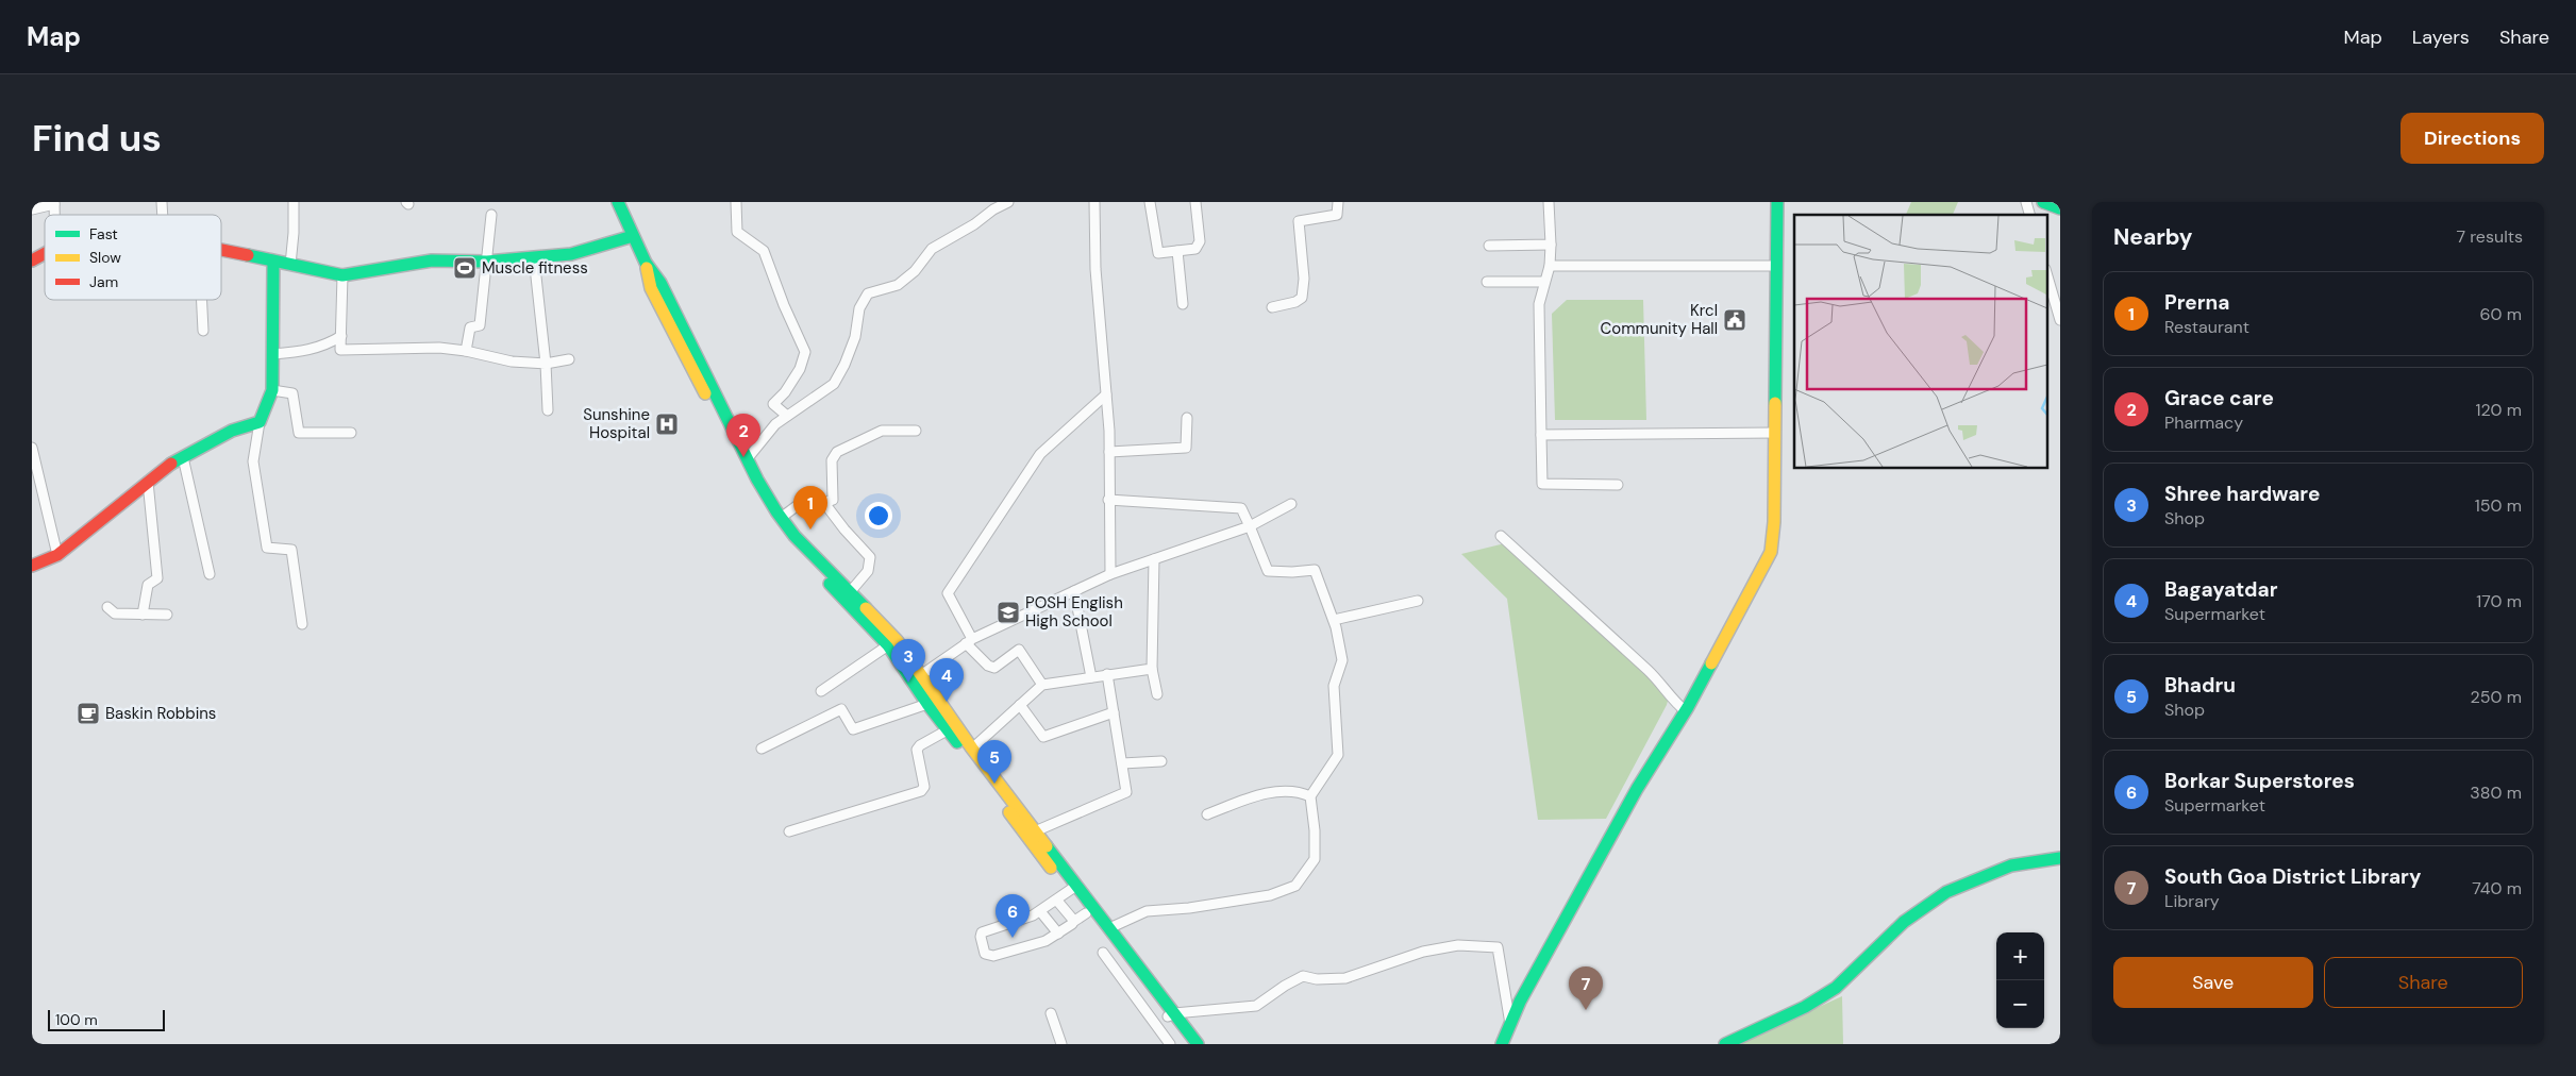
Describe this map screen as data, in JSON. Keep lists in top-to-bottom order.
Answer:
{
  "places": {
    "sports": ["Muscle fitness"],
    "public building": ["Krcl Community Hall"],
    "hospital": ["Sunshine Hospital"],
    "school or university": ["POSH English High School"],
    "cafe": ["Baskin Robbins"]
  },
  "legend": ["Fast", "Slow", "Jam"],
  "scale_bar": "100 m",
  "page": {
    "header": "Map",
    "nav": ["Map", "Layers", "Share"],
    "buttons": [
      "Directions",
      ["Save", "Share"]
    ],
    "title": "Find us",
    "heading": ["Nearby", "7 results"],
    "list": [
      {
        "mark": "1",
        "name": "Prerna",
        "note": "Restaurant",
        "value": "60 m"
      },
      {
        "mark": "2",
        "name": "Grace care",
        "note": "Pharmacy",
        "value": "120 m"
      },
      {
        "mark": "3",
        "name": "Shree hardware",
        "note": "Shop",
        "value": "150 m"
      },
      {
        "mark": "4",
        "name": "Bagayatdar",
        "note": "Supermarket",
        "value": "170 m"
      },
      {
        "mark": "5",
        "name": "Bhadru",
        "note": "Shop",
        "value": "250 m"
      },
      {
        "mark": "6",
        "name": "Borkar Superstores",
        "note": "Supermarket",
        "value": "380 m"
      },
      {
        "mark": "7",
        "name": "South Goa District Library",
        "note": "Library",
        "value": "740 m"
      }
    ],
    "pins": [
      "2",
      "1",
      "3",
      "4",
      "5",
      "6",
      "7"
    ],
    "map_buttons": ["+", "−"],
    "scale": "100 m"
  }
}
